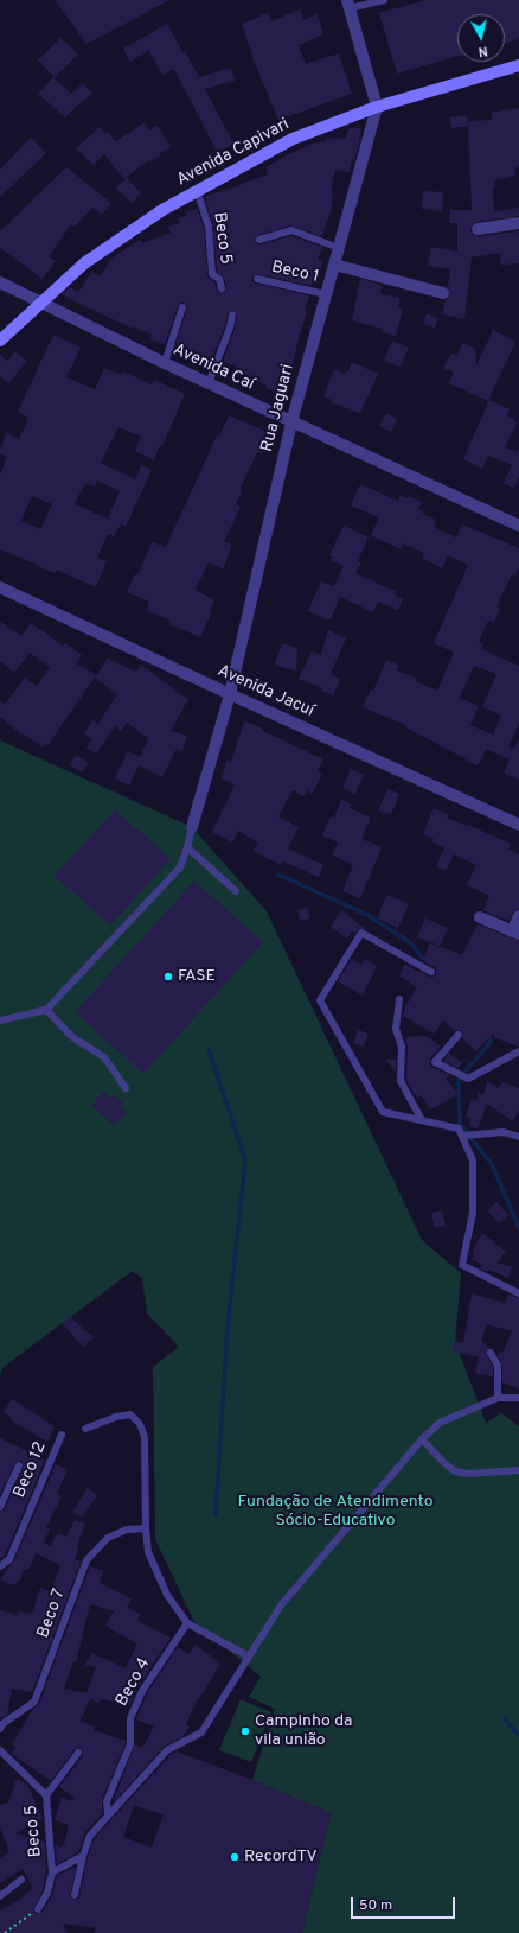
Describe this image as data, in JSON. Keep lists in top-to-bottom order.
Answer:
{
  "streets": {
    "street": [
      "Avenida Capivari",
      "Avenida Caí",
      "Rua Jaguari",
      "Avenida Jacuí"
    ],
    "lane": [
      "Beco 5",
      "Beco 1",
      "Beco 12",
      "Beco 7",
      "Beco 4"
    ]
  },
  "crossings": [
    ["Avenida Capivari", "Beco 5"],
    ["Avenida Capivari", "Avenida Caí"],
    ["Avenida Capivari", "Rua Jaguari"],
    ["Beco 1", "Rua Jaguari"],
    ["Avenida Caí", "Rua Jaguari"],
    ["Rua Jaguari", "Avenida Jacuí"]
  ],
  "parks": ["Fundação de Atendimento Sócio-Educativo"],
  "places": ["FASE", "Campinho da vila união", "RecordTV"],
  "scale_bar": "50 m",
  "north": "bottom"
}
